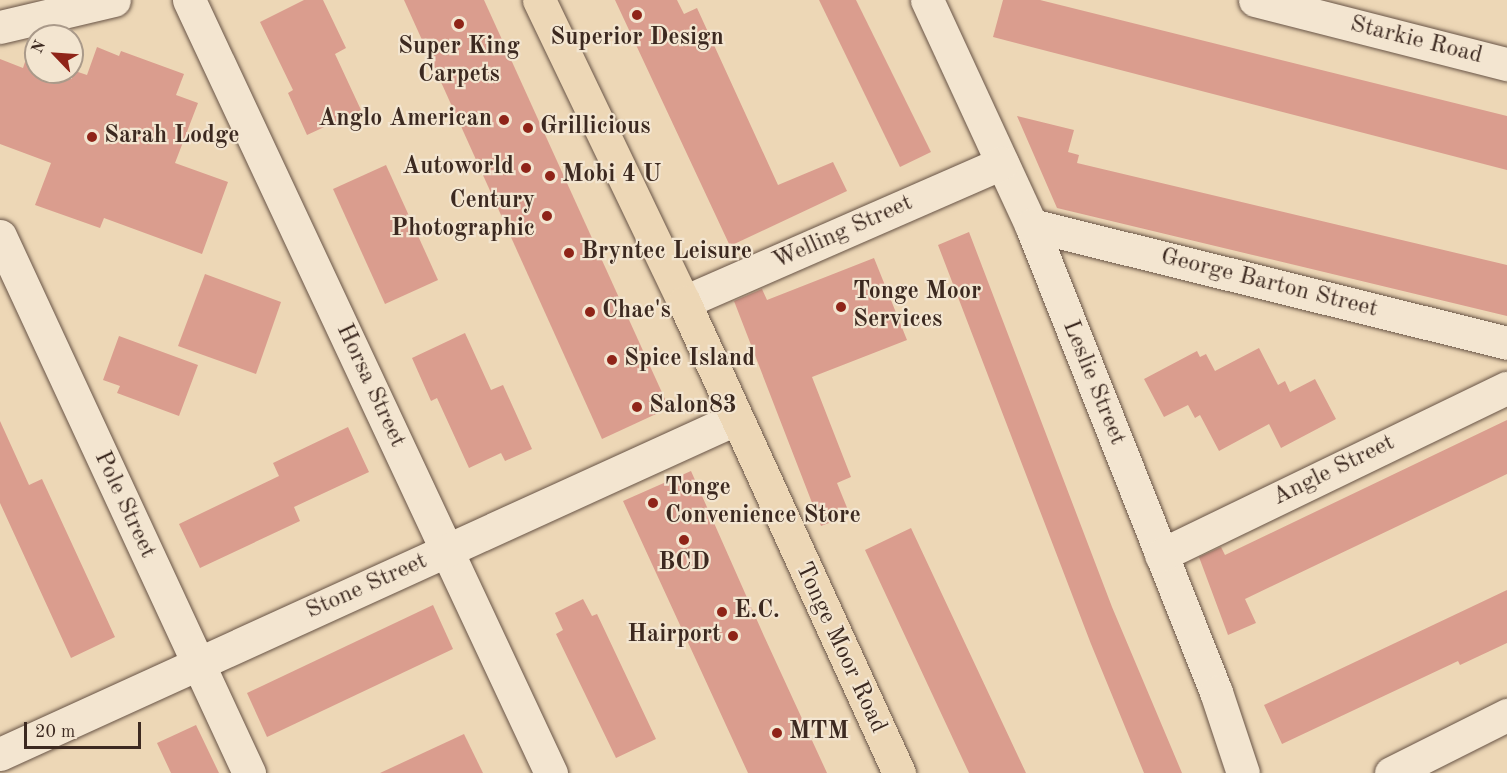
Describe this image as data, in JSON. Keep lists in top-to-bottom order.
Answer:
{
  "streets": {
    "main road": ["Tonge Moor Road"],
    "street": [
      "Starkie Road",
      "Welling Street",
      "George Barton Street",
      "Leslie Street",
      "Horsa Street",
      "Angle Street",
      "Pole Street",
      "Stone Street"
    ]
  },
  "crossings": [
    ["Welling Street", "Leslie Street"],
    ["Welling Street", "Tonge Moor Road"],
    ["George Barton Street", "Leslie Street"],
    ["Leslie Street", "Angle Street"],
    ["Horsa Street", "Stone Street"],
    ["Pole Street", "Stone Street"],
    ["Stone Street", "Tonge Moor Road"]
  ],
  "places": [
    "Superior Design",
    "Super King Carpets",
    "Anglo American",
    "Grillicious",
    "Sarah Lodge",
    "Autoworld",
    "Mobi 4 U",
    "Century Photographic",
    "Bryntec Leisure",
    "Tonge Moor Services",
    "Chae's",
    "Spice Island",
    "Salon83",
    "Tonge Convenience Store",
    "BCD",
    "E.C.",
    "Hairport",
    "MTM"
  ],
  "scale_bar": "20 m",
  "north": "top left"
}
